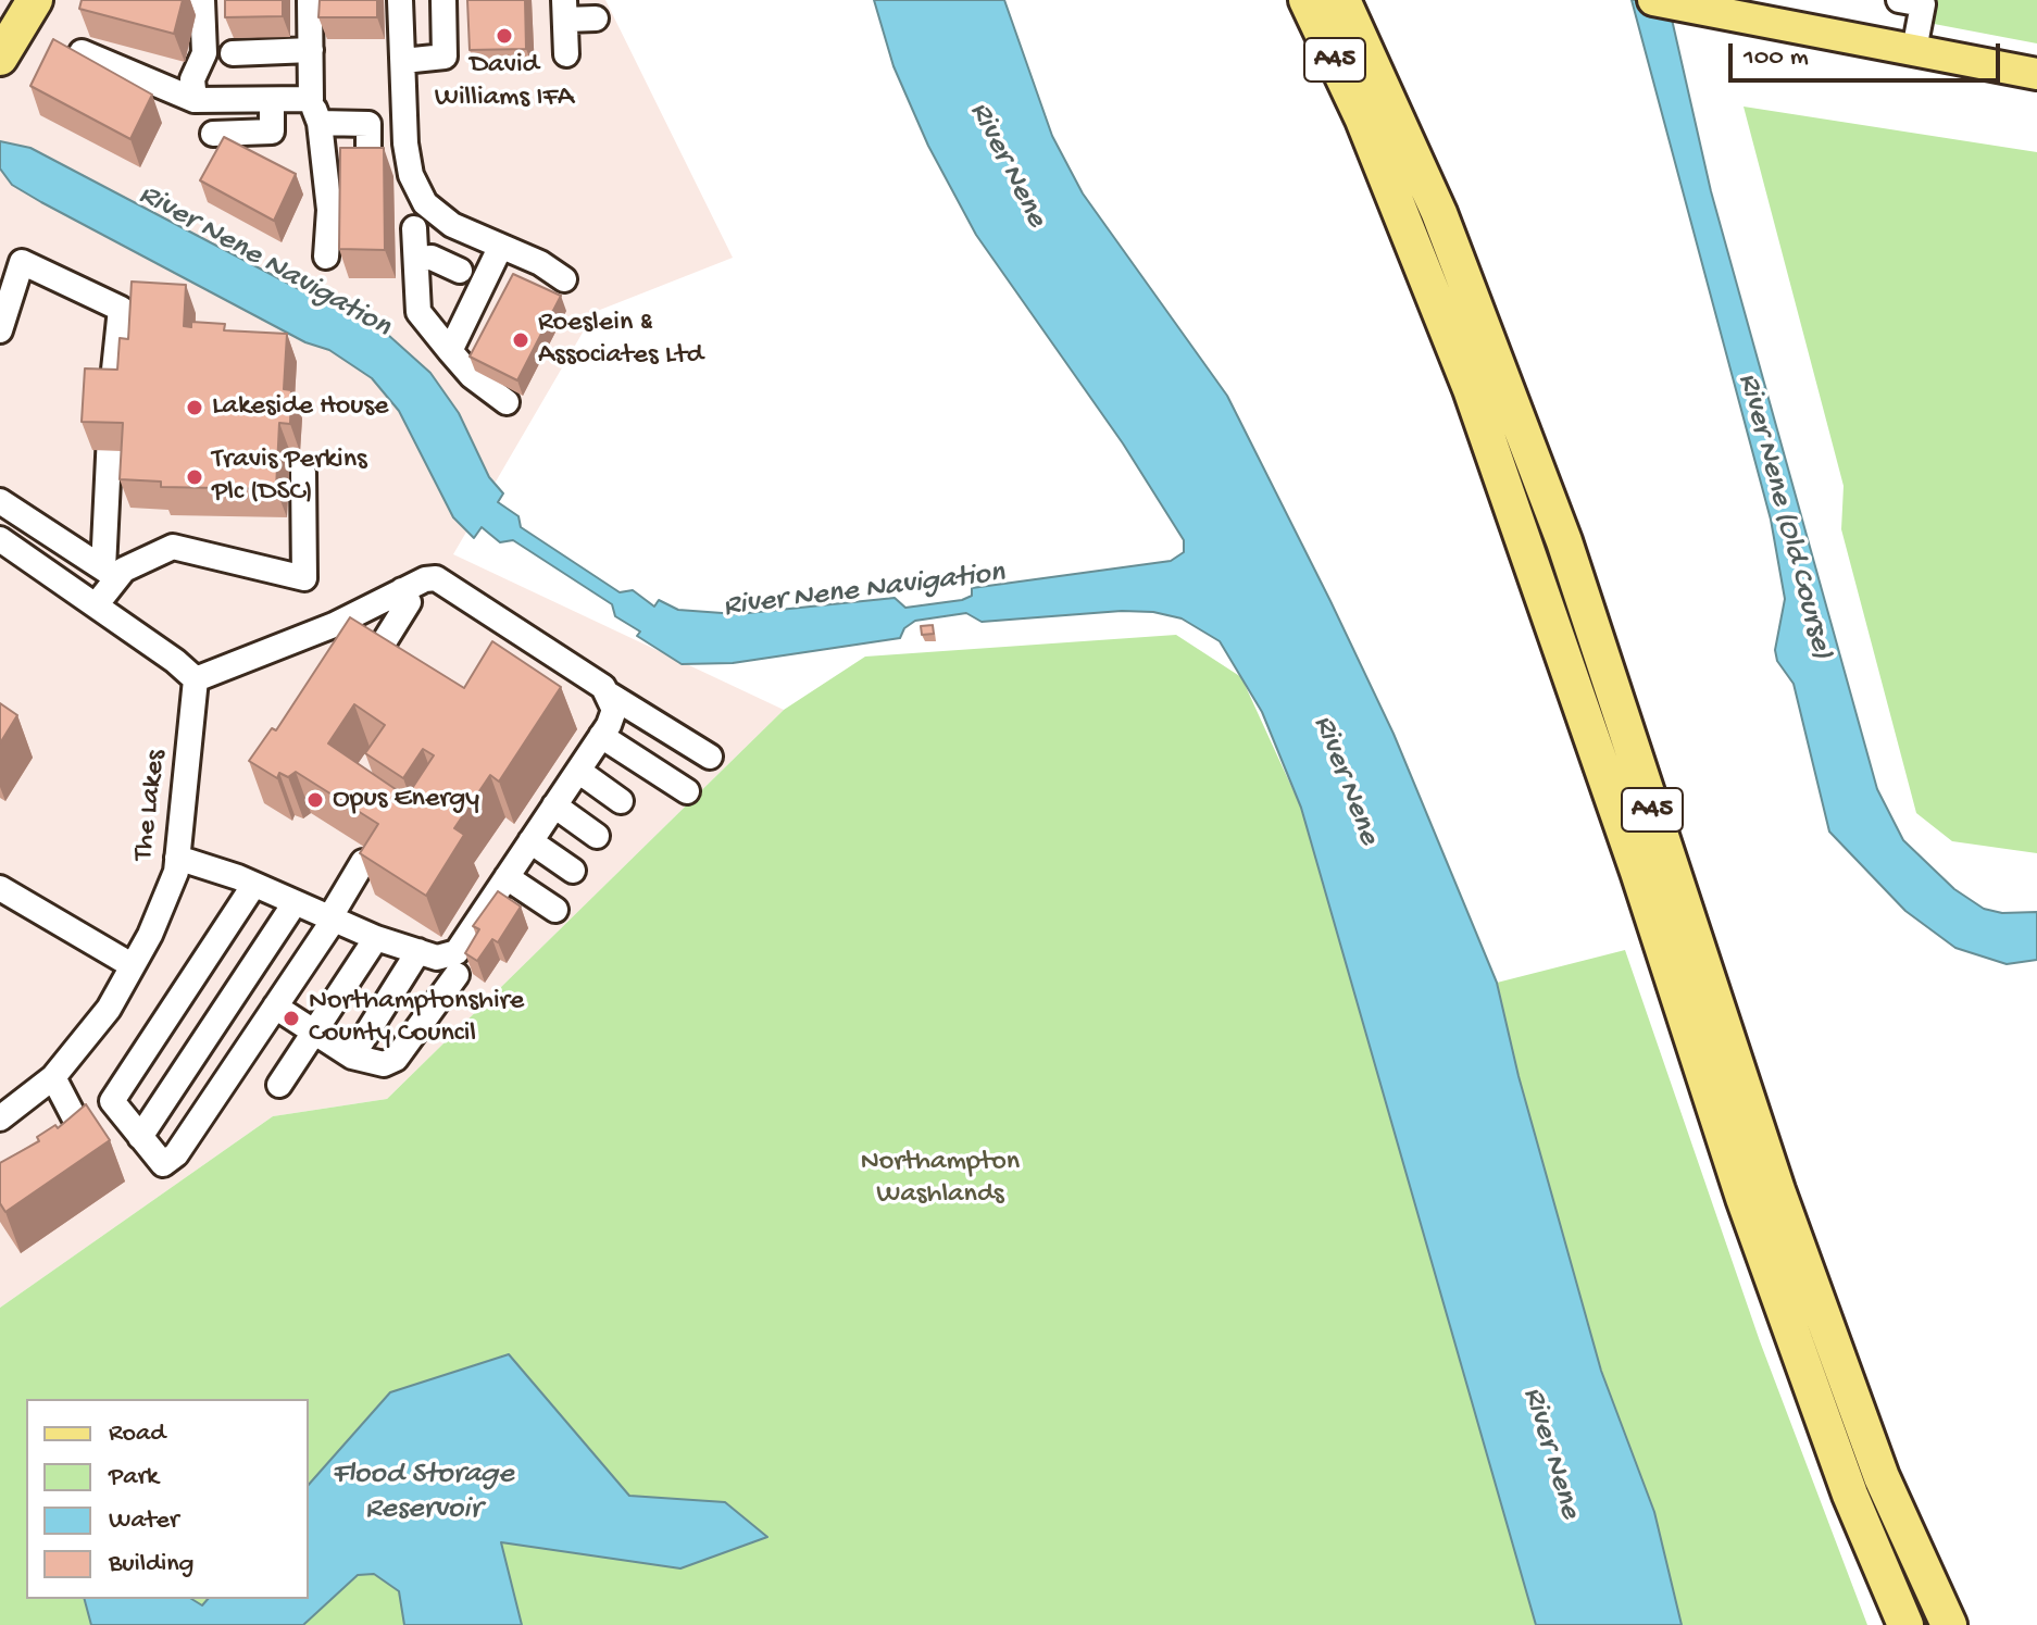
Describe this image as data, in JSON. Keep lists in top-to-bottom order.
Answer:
{
  "streets": {
    "highway": ["A45"],
    "street": ["The Lakes"]
  },
  "water": [
    "River Nene",
    "River Nene Navigation",
    "River Nene (Old Course)",
    "Flood Storage Reservoir"
  ],
  "parks": ["Northampton Washlands"],
  "places": [
    "David Williams IFA",
    "Roeslein & Associates Ltd",
    "Lakeside House",
    "Travis Perkins Plc (DSC)",
    "Opus Energy",
    "Northamptonshire County Council"
  ],
  "legend": [
    "Road",
    "Park",
    "Water",
    "Building"
  ],
  "scale_bar": "100 m"
}
